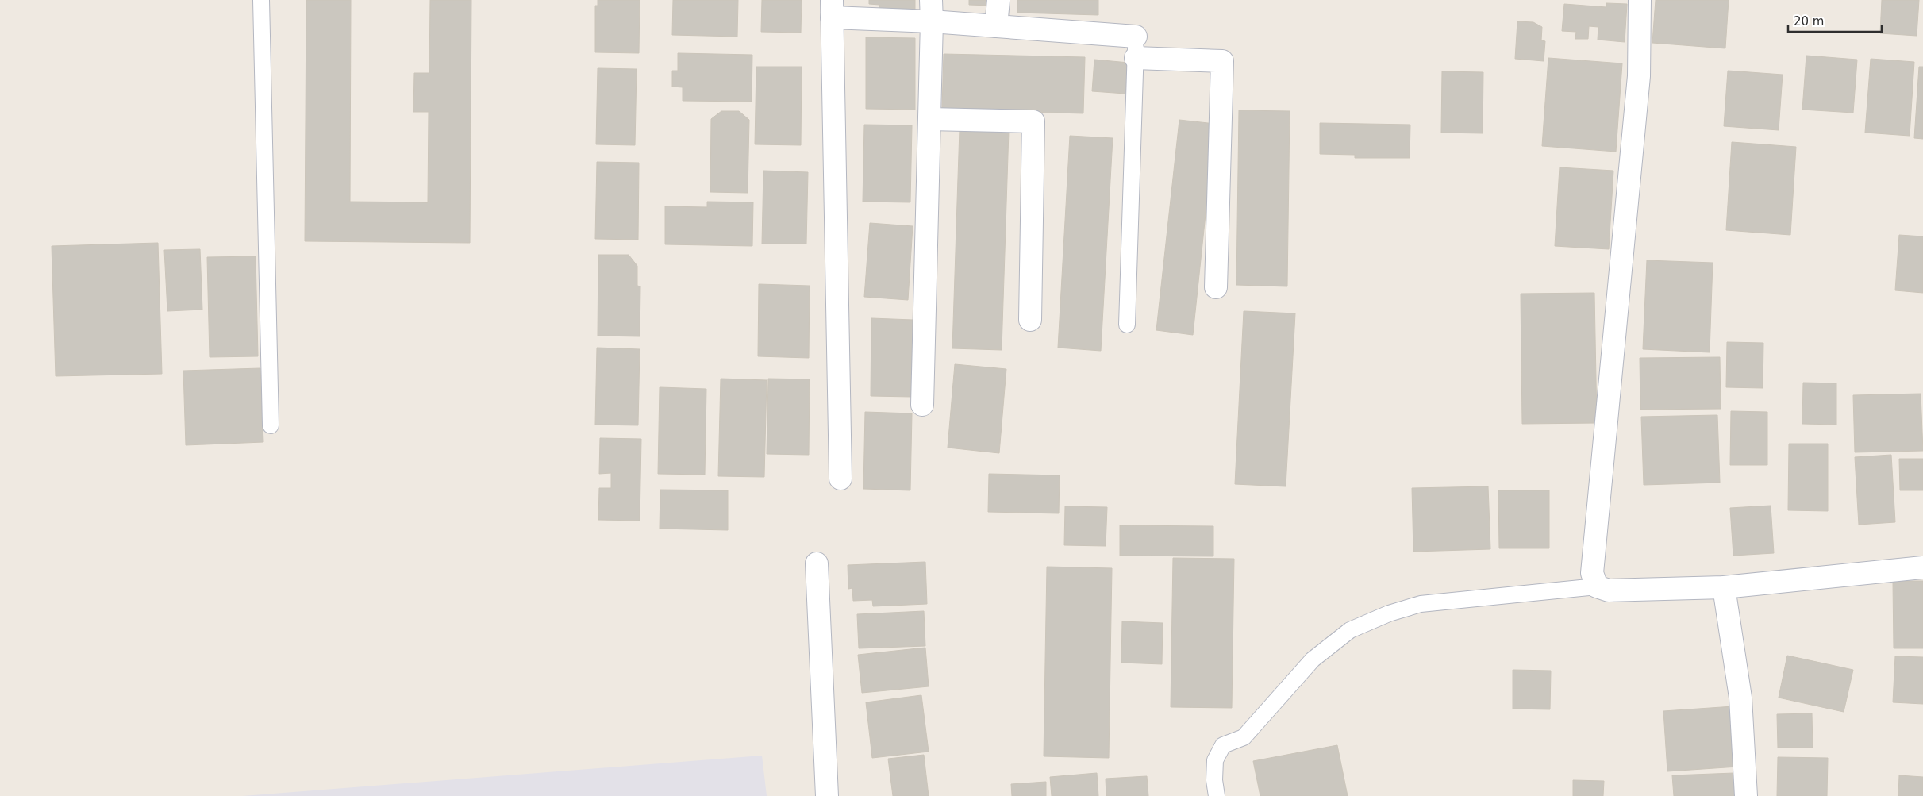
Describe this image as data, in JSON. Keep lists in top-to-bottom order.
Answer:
{
  "scale_bar": "20 m"
}
